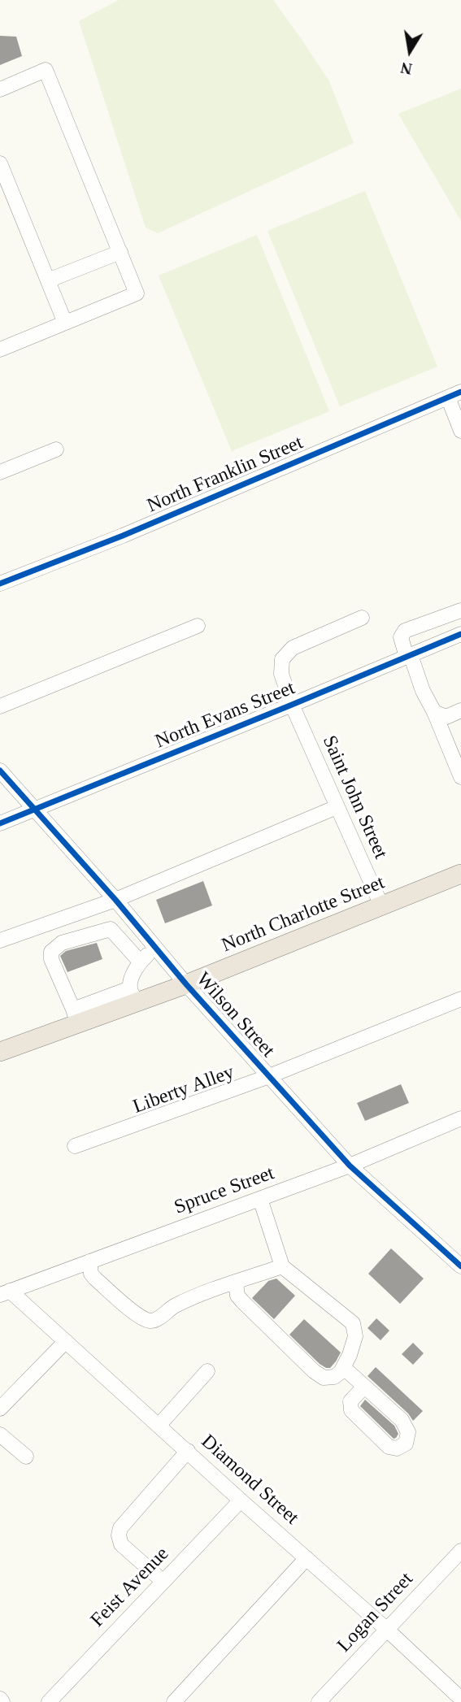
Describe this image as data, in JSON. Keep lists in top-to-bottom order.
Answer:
{
  "streets": {
    "main road": ["North Charlotte Street"],
    "street": [
      "North Franklin Street",
      "North Evans Street",
      "Saint John Street",
      "Wilson Street",
      "Liberty Alley",
      "Spruce Street",
      "Diamond Street",
      "Feist Avenue",
      "Logan Street"
    ]
  },
  "crossings": [
    ["North Evans Street", "Saint John Street"],
    ["North Evans Street", "Wilson Street"],
    ["Saint John Street", "North Charlotte Street"],
    ["North Charlotte Street", "Wilson Street"],
    ["Wilson Street", "Liberty Alley"],
    ["Wilson Street", "Spruce Street"],
    ["Spruce Street", "Diamond Street"],
    ["Diamond Street", "Feist Avenue"],
    ["Diamond Street", "Logan Street"]
  ],
  "north": "bottom"
}
